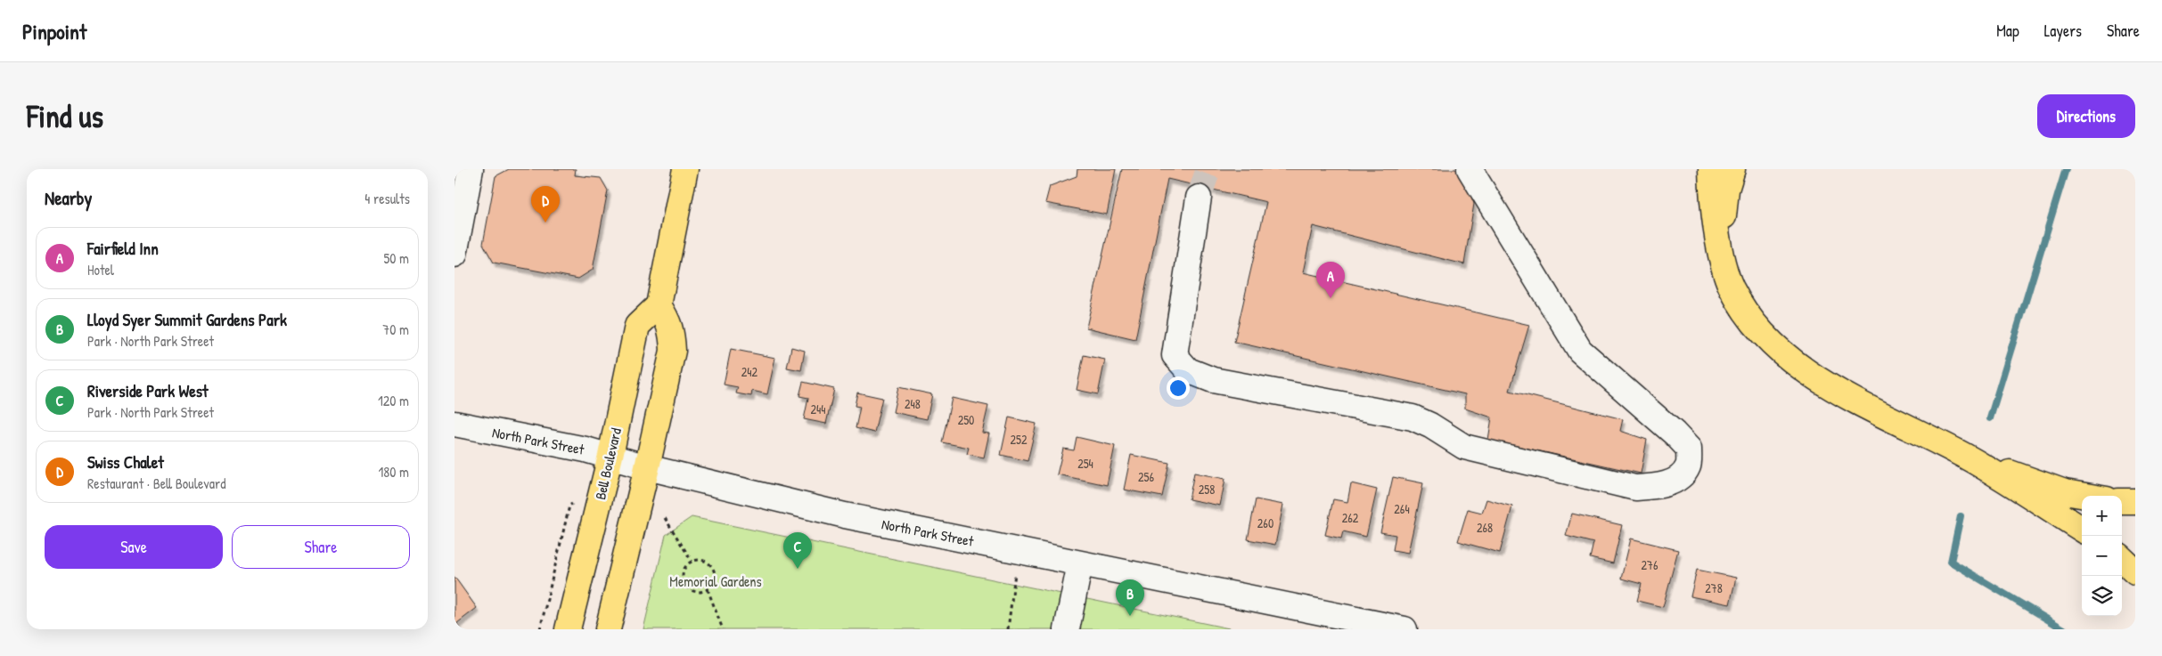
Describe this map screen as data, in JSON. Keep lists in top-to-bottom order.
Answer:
{
  "streets": {
    "main road": ["Bell Boulevard"],
    "street": ["North Park Street"]
  },
  "crossings": [
    ["North Park Street", "Bell Boulevard"]
  ],
  "parks": ["Memorial Gardens"],
  "house_numbers": [
    "242",
    "248",
    "244",
    "250",
    "252",
    "254",
    "256",
    "258",
    "264",
    "262",
    "260",
    "268",
    "276",
    "278"
  ],
  "page": {
    "header": "Pinpoint",
    "nav": ["Map", "Layers", "Share"],
    "buttons": [
      "Directions",
      ["Save", "Share"]
    ],
    "title": "Find us",
    "heading": ["Nearby", "4 results"],
    "pins": [
      "D",
      "A",
      "C",
      "B"
    ],
    "list": [
      {
        "mark": "A",
        "name": "Fairfield Inn",
        "note": "Hotel",
        "value": "50 m"
      },
      {
        "mark": "B",
        "name": "Lloyd Syer Summit Gardens Park",
        "note": "Park · North Park Street",
        "value": "70 m"
      },
      {
        "mark": "C",
        "name": "Riverside Park West",
        "note": "Park · North Park Street",
        "value": "120 m"
      },
      {
        "mark": "D",
        "name": "Swiss Chalet",
        "note": "Restaurant · Bell Boulevard",
        "value": "180 m"
      }
    ],
    "map_buttons": ["+", "−"]
  }
}
